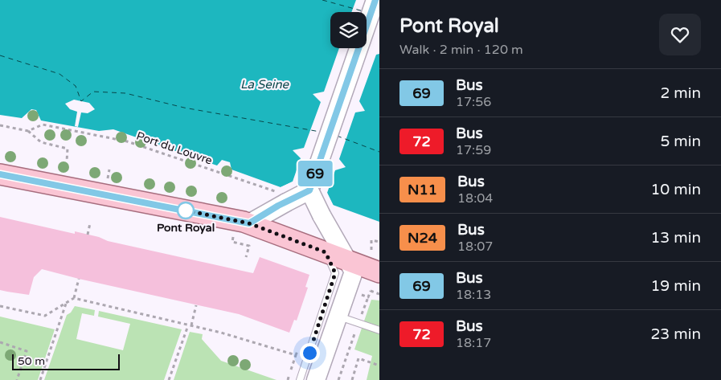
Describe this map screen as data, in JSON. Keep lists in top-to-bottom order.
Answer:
{
  "streets": {
    "path": ["Port du Louvre"]
  },
  "water": ["La Seine"],
  "places": ["Pont Royal"],
  "lines": ["bus line 69"],
  "scale_bar": "50 m",
  "page": {
    "on_map": "69",
    "heading": ["Pont Royal", "Walk · 2 min · 120 m"],
    "list": [
      {
        "mark": "69",
        "name": "Bus",
        "note": "17:56",
        "value": "2 min"
      },
      {
        "mark": "72",
        "name": "Bus",
        "note": "17:59",
        "value": "5 min"
      },
      {
        "mark": "N11",
        "name": "Bus",
        "note": "18:04",
        "value": "10 min"
      },
      {
        "mark": "N24",
        "name": "Bus",
        "note": "18:07",
        "value": "13 min"
      },
      {
        "mark": "69",
        "name": "Bus",
        "note": "18:13",
        "value": "19 min"
      },
      {
        "mark": "72",
        "name": "Bus",
        "note": "18:17",
        "value": "23 min"
      }
    ],
    "scale": "50 m"
  }
}
